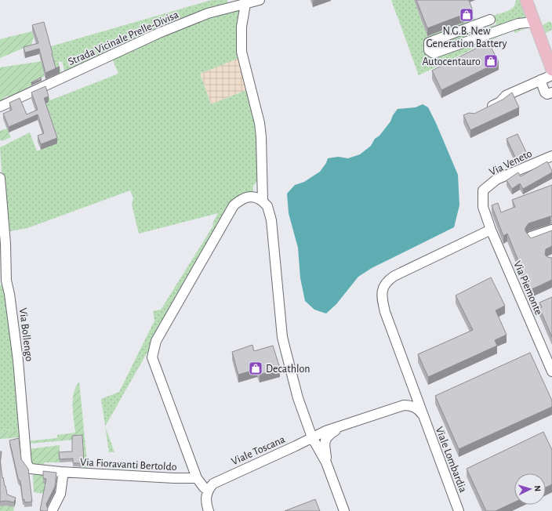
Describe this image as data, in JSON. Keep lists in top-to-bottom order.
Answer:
{
  "streets": {
    "street": [
      "Strada Vicinale Prelle-Divisa",
      "Via Veneto",
      "Via Piemonte",
      "Via Bollengo",
      "Viale Toscana",
      "Viale Lombardia",
      "Via Fioravanti Bertoldo"
    ]
  },
  "crossings": [
    ["Via Veneto", "Via Piemonte"],
    ["Via Veneto", "Viale Lombardia"],
    ["Via Piemonte", "Viale Lombardia"],
    ["Via Bollengo", "Via Fioravanti Bertoldo"]
  ],
  "places": {
    "shop": ["N.G.B. New Generation Battery", "Autocentauro", "Decathlon"]
  },
  "north": "right"
}
